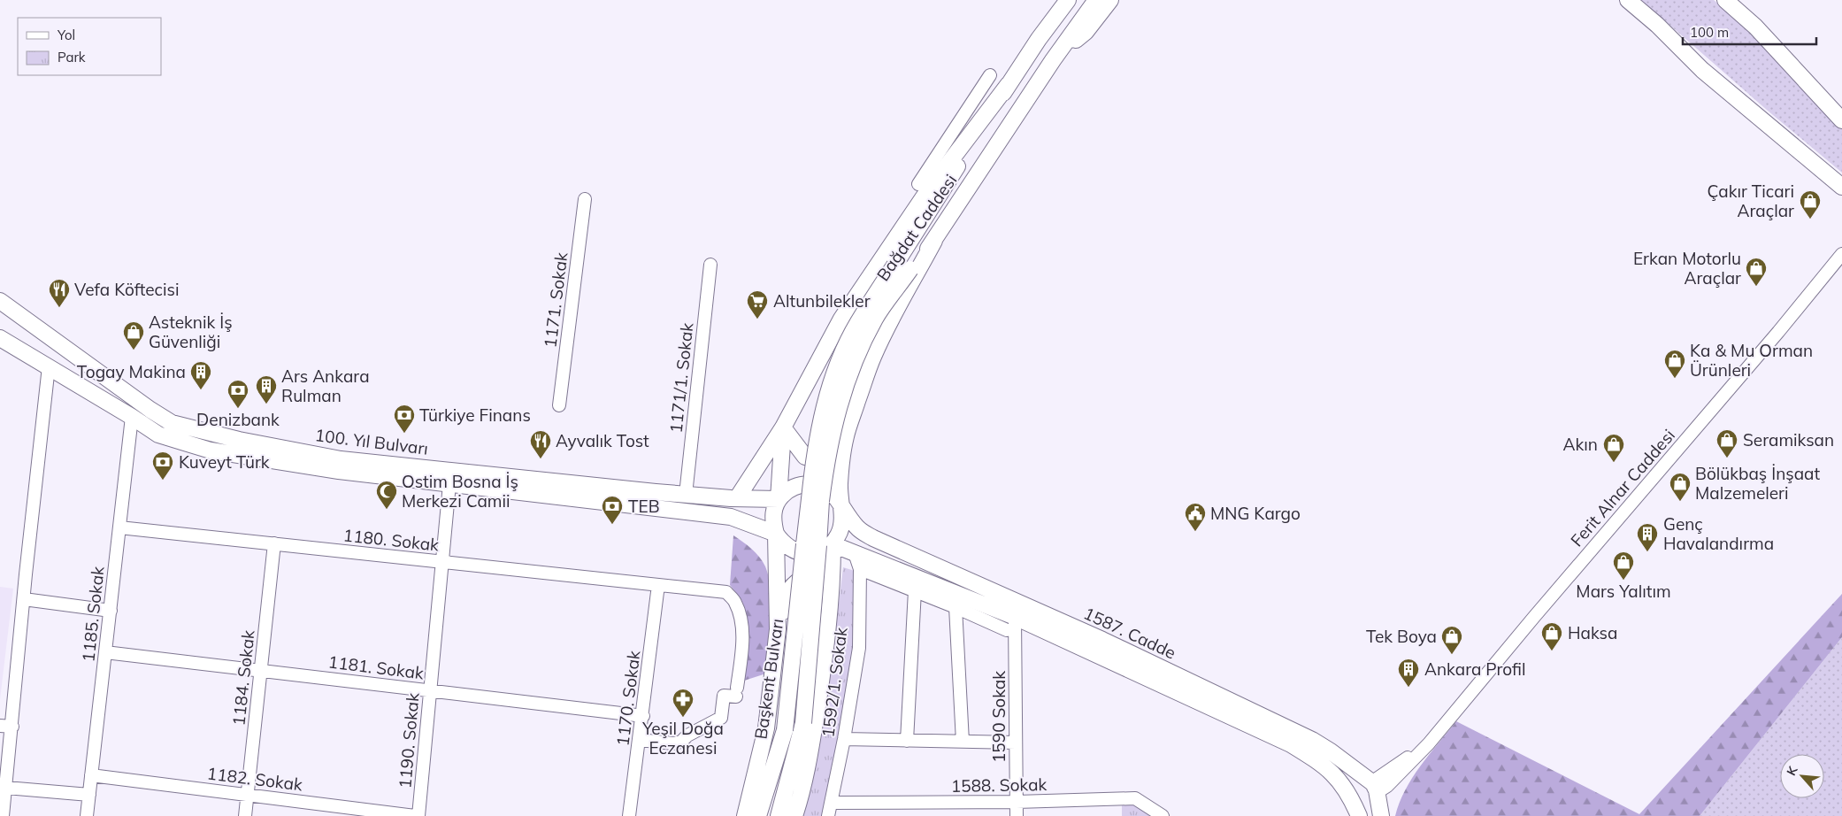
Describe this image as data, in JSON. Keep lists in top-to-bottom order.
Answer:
{
  "streets": {
    "main road": [
      "Bağdat Caddesi",
      "100. Yıl Bulvarı",
      "1587. Cadde",
      "Başkent Bulvarı"
    ],
    "street": [
      "1171. Sokak",
      "1171/1. Sokak",
      "Ferit Alnar Caddesi",
      "1180. Sokak",
      "1185. Sokak",
      "1181. Sokak",
      "1184. Sokak",
      "1592/1. Sokak",
      "1170. Sokak",
      "1590 Sokak",
      "1190. Sokak",
      "1182. Sokak",
      "1588. Sokak"
    ]
  },
  "crossings": [
    ["1171/1. Sokak", "100. Yıl Bulvarı"],
    ["100. Yıl Bulvarı", "1185. Sokak"],
    ["100. Yıl Bulvarı", "1587. Cadde"],
    ["100. Yıl Bulvarı", "Başkent Bulvarı"],
    ["100. Yıl Bulvarı", "1190. Sokak"],
    ["Ferit Alnar Caddesi", "1587. Cadde"],
    ["1180. Sokak", "1185. Sokak"],
    ["1180. Sokak", "1184. Sokak"],
    ["1180. Sokak", "1170. Sokak"],
    ["1180. Sokak", "1190. Sokak"],
    ["1185. Sokak", "1181. Sokak"],
    ["1185. Sokak", "1182. Sokak"],
    ["1587. Cadde", "Başkent Bulvarı"],
    ["1587. Cadde", "1592/1. Sokak"],
    ["1587. Cadde", "1590 Sokak"],
    ["1181. Sokak", "1184. Sokak"],
    ["1181. Sokak", "1170. Sokak"],
    ["1181. Sokak", "1190. Sokak"],
    ["1184. Sokak", "1182. Sokak"],
    ["1592/1. Sokak", "1588. Sokak"],
    ["1590 Sokak", "1588. Sokak"]
  ],
  "places": {
    "shop": [
      "Çakır Ticari Araçlar",
      "Erkan Motorlu Araçlar",
      "Asteknik İş Güvenliği",
      "Ka & Mu Orman Ürünleri",
      "Seramiksan",
      "Akın",
      "Bölükbaş İnşaat Malzemeleri",
      "Mars Yalıtım",
      "Haksa",
      "Tek Boya"
    ],
    "restaurant": ["Vefa Köftecisi", "Ayvalık Tost"],
    "supermarket": ["Altunbilekler"],
    "building": [
      "Togay Makina",
      "Ars Ankara Rulman",
      "Genç Havalandırma",
      "Ankara Profil"
    ],
    "bank": [
      "Denizbank",
      "Türkiye Finans",
      "Kuveyt Türk",
      "TEB"
    ],
    "mosque": ["Ostim Bosna İş Merkezi Camii"],
    "public building": ["MNG Kargo"],
    "pharmacy": ["Yeşil Doğa Eczanesi"]
  },
  "legend": ["Yol", "Park"],
  "scale_bar": "100 m",
  "north": "top left"
}
